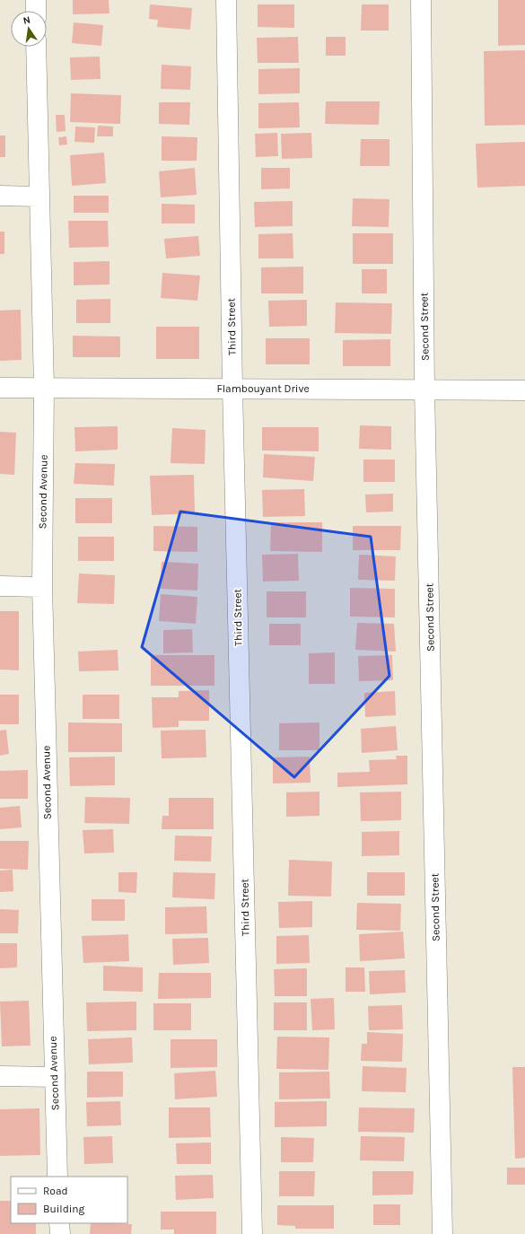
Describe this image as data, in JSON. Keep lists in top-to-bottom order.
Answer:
{
  "streets": {
    "street": [
      "Third Street",
      "Second Street",
      "Flambouyant Drive",
      "Second Avenue"
    ]
  },
  "crossings": [
    ["Third Street", "Flambouyant Drive"],
    ["Second Street", "Flambouyant Drive"],
    ["Flambouyant Drive", "Second Avenue"]
  ],
  "legend": ["Road", "Building"],
  "north": "top"
}
